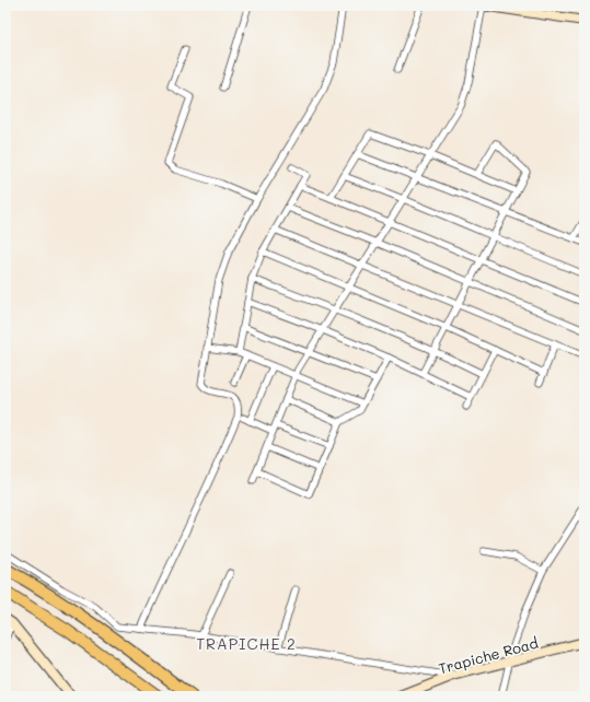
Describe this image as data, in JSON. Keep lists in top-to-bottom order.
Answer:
{
  "streets": {
    "street": ["Trapiche Road"]
  },
  "districts": ["TRAPICHE 2"]
}
